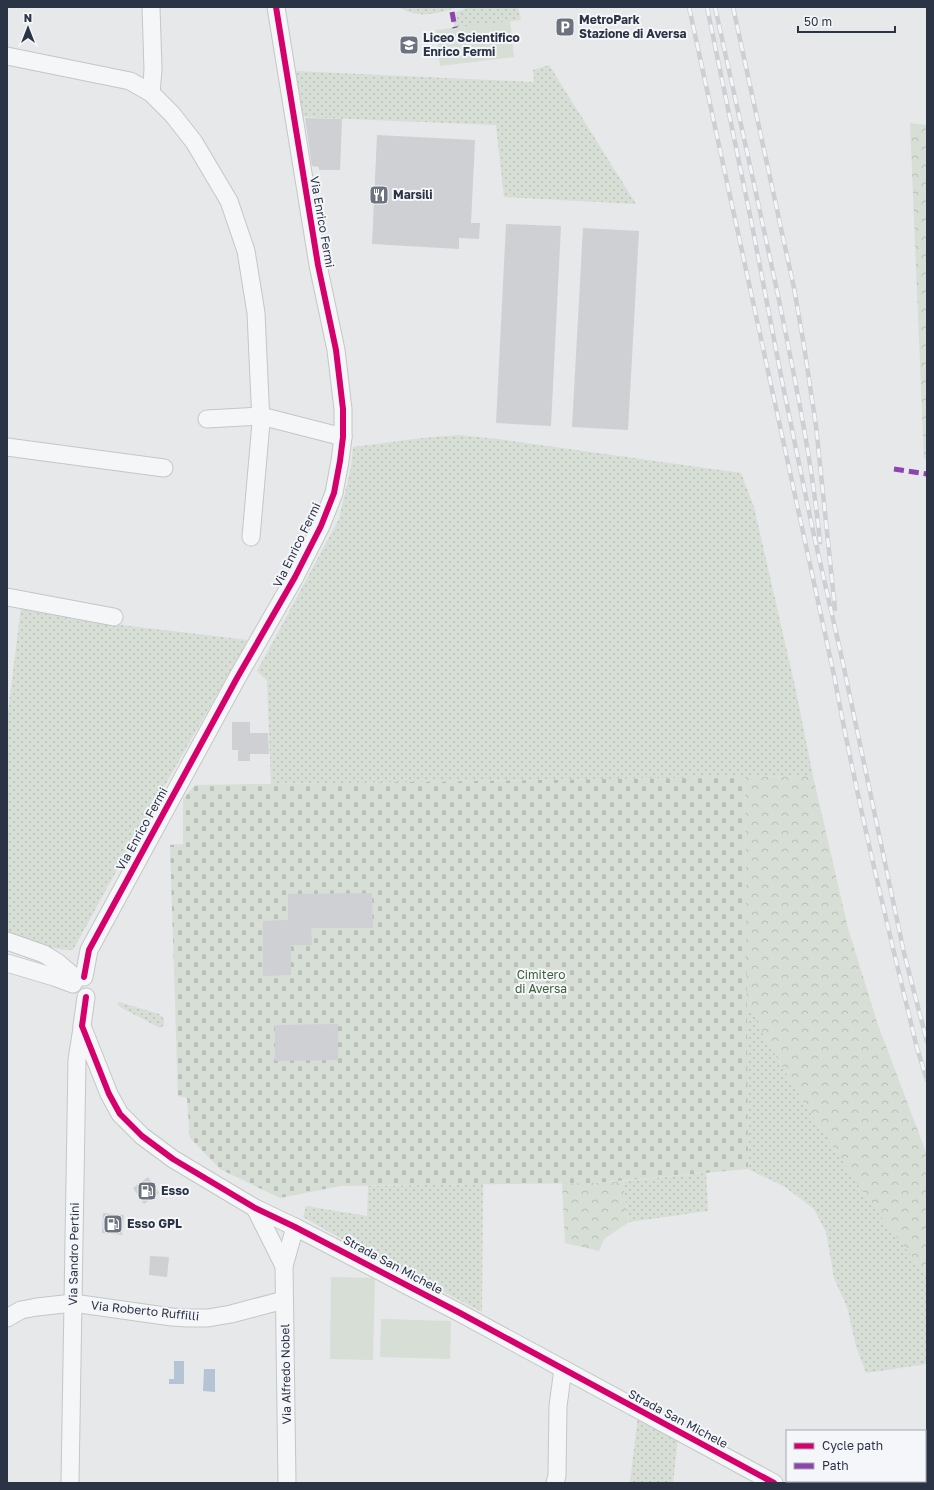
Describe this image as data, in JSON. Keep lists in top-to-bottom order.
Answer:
{
  "streets": {
    "street": [
      "Via Enrico Fermi",
      "Via Sandro Pertini",
      "Strada San Michele",
      "Via Roberto Ruffilli",
      "Via Alfredo Nobel"
    ]
  },
  "crossings": [
    ["Via Enrico Fermi", "Strada San Michele"],
    ["Via Sandro Pertini", "Strada San Michele"],
    ["Via Sandro Pertini", "Via Roberto Ruffilli"],
    ["Strada San Michele", "Via Alfredo Nobel"],
    ["Via Roberto Ruffilli", "Via Alfredo Nobel"]
  ],
  "parks": ["Cimitero di Aversa"],
  "places": {
    "parking": ["MetroPark Stazione di Aversa"],
    "school or university": ["Liceo Scientifico Enrico Fermi"],
    "restaurant": ["Marsili"],
    "fuel station": ["Esso", "Esso GPL"]
  },
  "legend": ["Cycle path", "Path"],
  "scale_bar": "50 m",
  "north": "top"
}
